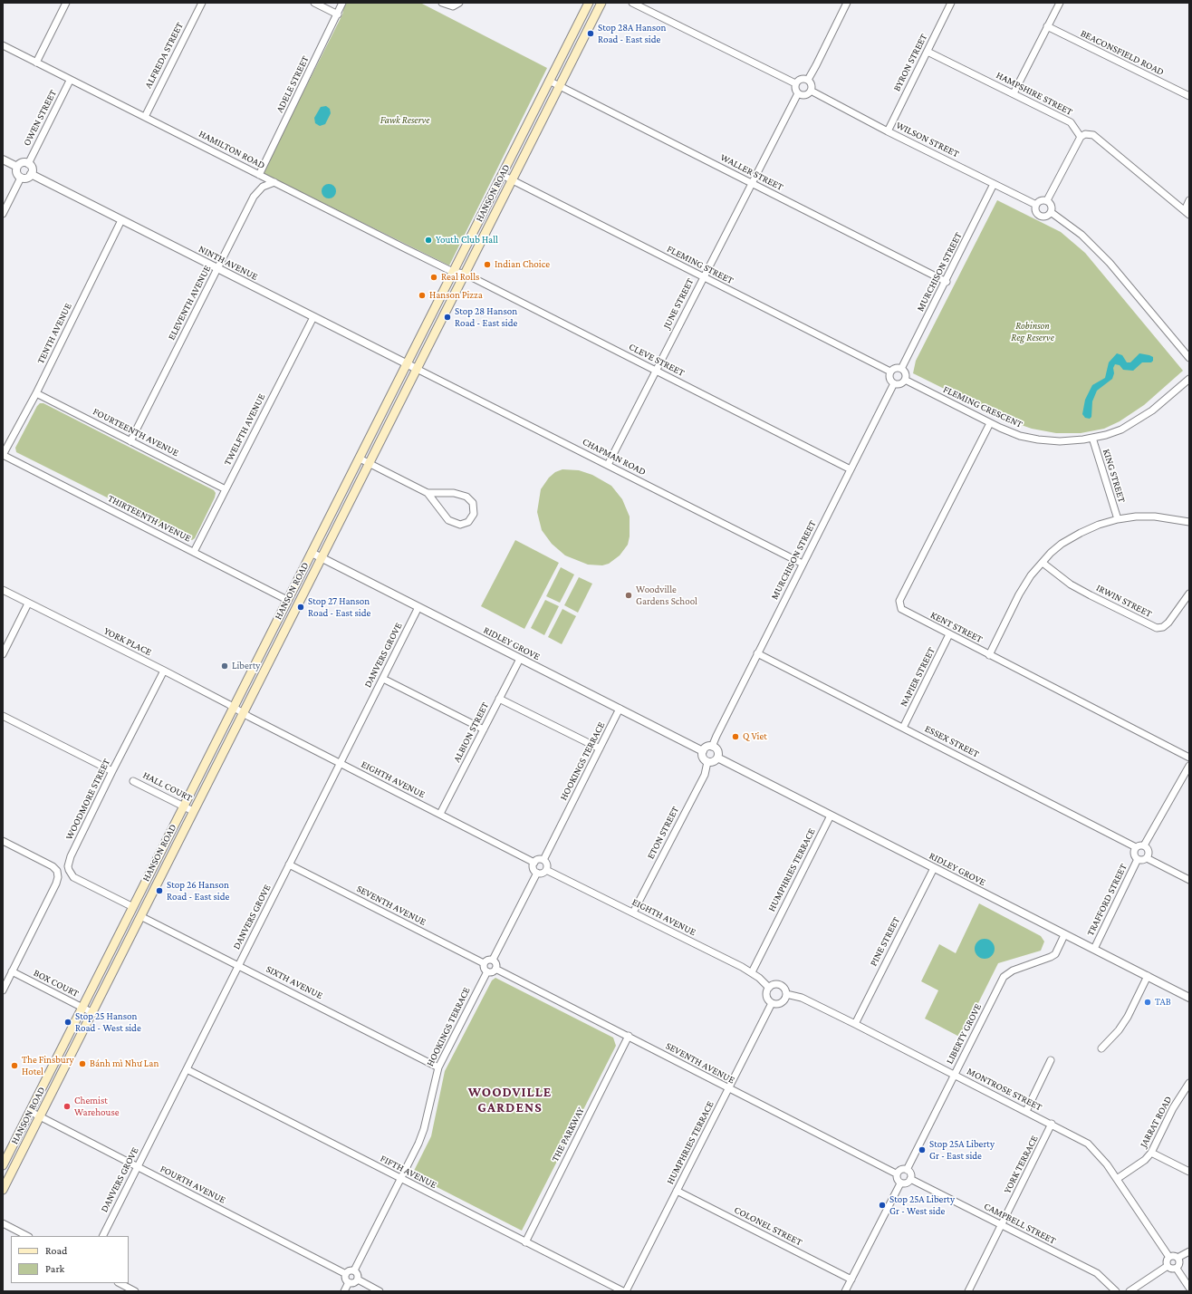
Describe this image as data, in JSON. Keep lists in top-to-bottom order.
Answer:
{
  "streets": {
    "main road": ["HANSON ROAD"],
    "street": [
      "BEACONSFIELD ROAD",
      "ALFREDA STREET",
      "BYRON STREET",
      "ADELE STREET",
      "HAMPSHIRE STREET",
      "OWEN STREET",
      "WILSON STREET",
      "HAMILTON ROAD",
      "WALLER STREET",
      "NINTH AVENUE",
      "FLEMING STREET",
      "MURCHISON STREET",
      "ELEVENTH AVENUE",
      "JUNE STREET",
      "TENTH AVENUE",
      "CLEVE STREET",
      "FLEMING CRESCENT",
      "TWELFTH AVENUE",
      "FOURTEENTH AVENUE",
      "CHAPMAN ROAD",
      "KING STREET",
      "THIRTEENTH AVENUE",
      "IRWIN STREET",
      "KENT STREET",
      "YORK PLACE",
      "RIDLEY GROVE",
      "DANVERS GROVE",
      "NAPIER STREET",
      "ALBION STREET",
      "ESSEX STREET",
      "HOOKINGS TERRACE",
      "EIGHTH AVENUE",
      "HALL COURT",
      "WOODMORE STREET",
      "ETON STREET",
      "HUMPHRIES TERRACE",
      "TRAFFORD STREET",
      "SEVENTH AVENUE",
      "PINE STREET",
      "SIXTH AVENUE",
      "BOX COURT",
      "LIBERTY GROVE",
      "MONTROSE STREET",
      "JARRAT ROAD",
      "THE PARKWAY",
      "YORK TERRACE",
      "FIFTH AVENUE",
      "FOURTH AVENUE",
      "CAMPBELL STREET",
      "COLONEL STREET"
    ]
  },
  "crossings": [
    ["ALFREDA STREET", "HAMILTON ROAD"],
    ["BYRON STREET", "HAMPSHIRE STREET"],
    ["BYRON STREET", "WILSON STREET"],
    ["ADELE STREET", "HAMILTON ROAD"],
    ["OWEN STREET", "HAMILTON ROAD"],
    ["OWEN STREET", "NINTH AVENUE"],
    ["WILSON STREET", "MURCHISON STREET"],
    ["WILSON STREET", "JUNE STREET"],
    ["HAMILTON ROAD", "HANSON ROAD"],
    ["HAMILTON ROAD", "ELEVENTH AVENUE"],
    ["HAMILTON ROAD", "CLEVE STREET"],
    ["WALLER STREET", "HANSON ROAD"],
    ["WALLER STREET", "MURCHISON STREET"],
    ["WALLER STREET", "JUNE STREET"],
    ["HANSON ROAD", "NINTH AVENUE"],
    ["HANSON ROAD", "FLEMING STREET"],
    ["HANSON ROAD", "CLEVE STREET"],
    ["HANSON ROAD", "CHAPMAN ROAD"],
    ["HANSON ROAD", "THIRTEENTH AVENUE"],
    ["HANSON ROAD", "YORK PLACE"],
    ["HANSON ROAD", "RIDLEY GROVE"],
    ["HANSON ROAD", "EIGHTH AVENUE"],
    ["HANSON ROAD", "HALL COURT"],
    ["HANSON ROAD", "WOODMORE STREET"],
    ["HANSON ROAD", "SIXTH AVENUE"],
    ["HANSON ROAD", "BOX COURT"],
    ["HANSON ROAD", "FOURTH AVENUE"],
    ["NINTH AVENUE", "ELEVENTH AVENUE"],
    ["NINTH AVENUE", "TENTH AVENUE"],
    ["NINTH AVENUE", "TWELFTH AVENUE"],
    ["NINTH AVENUE", "CHAPMAN ROAD"],
    ["FLEMING STREET", "MURCHISON STREET"],
    ["FLEMING STREET", "JUNE STREET"],
    ["FLEMING STREET", "FLEMING CRESCENT"],
    ["MURCHISON STREET", "CLEVE STREET"],
    ["MURCHISON STREET", "FLEMING CRESCENT"],
    ["MURCHISON STREET", "CHAPMAN ROAD"],
    ["MURCHISON STREET", "RIDLEY GROVE"],
    ["MURCHISON STREET", "ESSEX STREET"],
    ["MURCHISON STREET", "ETON STREET"],
    ["ELEVENTH AVENUE", "FOURTEENTH AVENUE"],
    ["JUNE STREET", "CLEVE STREET"],
    ["JUNE STREET", "CHAPMAN ROAD"],
    ["TENTH AVENUE", "FOURTEENTH AVENUE"],
    ["TENTH AVENUE", "THIRTEENTH AVENUE"],
    ["FLEMING CRESCENT", "KING STREET"],
    ["FLEMING CRESCENT", "KENT STREET"],
    ["TWELFTH AVENUE", "FOURTEENTH AVENUE"],
    ["TWELFTH AVENUE", "THIRTEENTH AVENUE"],
    ["KENT STREET", "NAPIER STREET"],
    ["YORK PLACE", "EIGHTH AVENUE"],
    ["YORK PLACE", "WOODMORE STREET"],
    ["RIDLEY GROVE", "DANVERS GROVE"],
    ["RIDLEY GROVE", "ALBION STREET"],
    ["RIDLEY GROVE", "HOOKINGS TERRACE"],
    ["RIDLEY GROVE", "ETON STREET"],
    ["RIDLEY GROVE", "HUMPHRIES TERRACE"],
    ["RIDLEY GROVE", "TRAFFORD STREET"],
    ["RIDLEY GROVE", "PINE STREET"],
    ["RIDLEY GROVE", "LIBERTY GROVE"],
    ["DANVERS GROVE", "EIGHTH AVENUE"],
    ["DANVERS GROVE", "SEVENTH AVENUE"],
    ["DANVERS GROVE", "SIXTH AVENUE"],
    ["DANVERS GROVE", "FIFTH AVENUE"],
    ["DANVERS GROVE", "FOURTH AVENUE"],
    ["NAPIER STREET", "ESSEX STREET"],
    ["ALBION STREET", "EIGHTH AVENUE"],
    ["ESSEX STREET", "TRAFFORD STREET"],
    ["HOOKINGS TERRACE", "EIGHTH AVENUE"],
    ["HOOKINGS TERRACE", "SEVENTH AVENUE"],
    ["HOOKINGS TERRACE", "SIXTH AVENUE"],
    ["HOOKINGS TERRACE", "FIFTH AVENUE"],
    ["HOOKINGS TERRACE", "FOURTH AVENUE"],
    ["EIGHTH AVENUE", "ETON STREET"],
    ["EIGHTH AVENUE", "HUMPHRIES TERRACE"],
    ["EIGHTH AVENUE", "MONTROSE STREET"],
    ["HUMPHRIES TERRACE", "SEVENTH AVENUE"],
    ["HUMPHRIES TERRACE", "MONTROSE STREET"],
    ["HUMPHRIES TERRACE", "COLONEL STREET"],
    ["SEVENTH AVENUE", "LIBERTY GROVE"],
    ["SEVENTH AVENUE", "THE PARKWAY"],
    ["SEVENTH AVENUE", "CAMPBELL STREET"],
    ["PINE STREET", "MONTROSE STREET"],
    ["LIBERTY GROVE", "MONTROSE STREET"],
    ["LIBERTY GROVE", "CAMPBELL STREET"],
    ["MONTROSE STREET", "JARRAT ROAD"],
    ["MONTROSE STREET", "YORK TERRACE"],
    ["THE PARKWAY", "FIFTH AVENUE"],
    ["YORK TERRACE", "CAMPBELL STREET"]
  ],
  "districts": ["WOODVILLE GARDENS"],
  "parks": ["Fawk Reserve", "Robinson Reg Reserve"],
  "places": [
    "Stop 28A Hanson Road - East side",
    "Youth Club Hall",
    "Indian Choice",
    "Real Rolls",
    "Hanson Pizza",
    "Stop 28 Hanson Road - East side",
    "Woodville Gardens School",
    "Stop 27 Hanson Road - East side",
    "Liberty",
    "Q Viet",
    "Stop 26 Hanson Road - East side",
    "TAB",
    "Stop 25 Hanson Road - West side",
    "Bánh mì Như Lan",
    "The Finsbury Hotel",
    "Chemist Warehouse",
    "Stop 25A Liberty Gr - East side",
    "Stop 25A Liberty Gr - West side"
  ],
  "legend": ["Road", "Park"]
}
